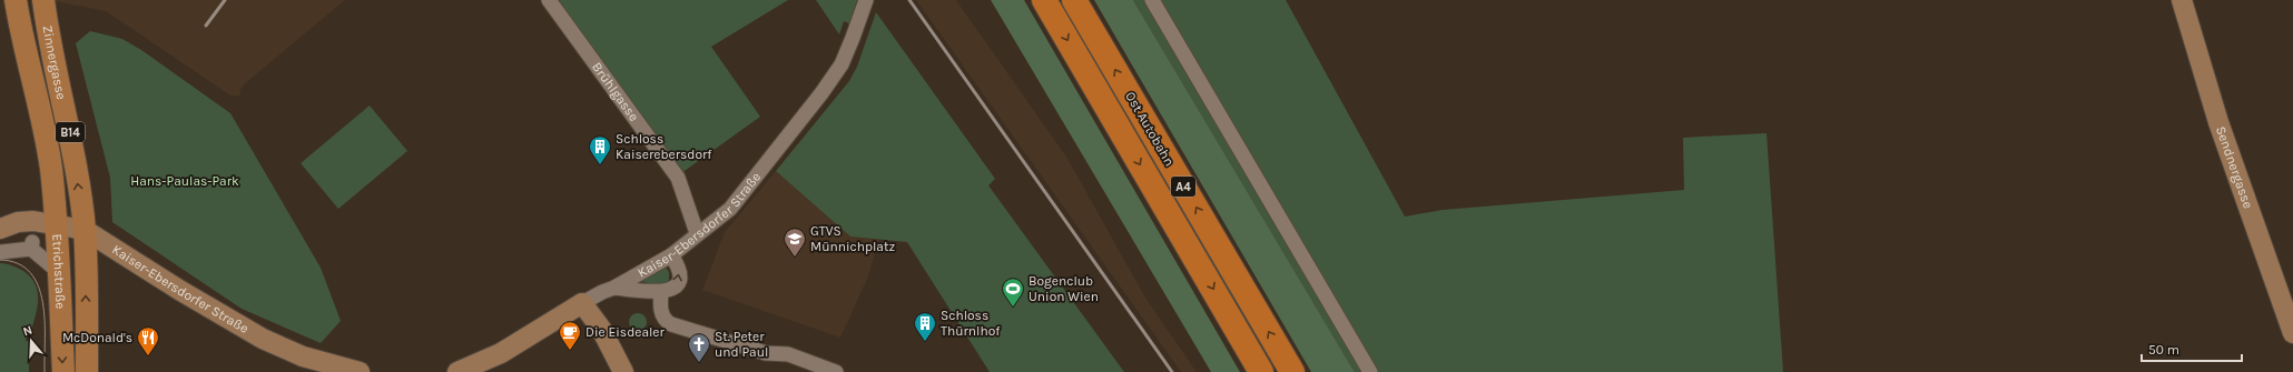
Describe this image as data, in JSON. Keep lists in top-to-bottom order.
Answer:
{
  "streets": {
    "highway": ["Ost Autobahn", "A4"],
    "main road": ["Zinnergasse", "B14", "Etrichstraße"],
    "street": ["Brühlgasse", "Sendnergasse", "Kaiser-Ebersdorfer Straße"]
  },
  "crossings": [
    ["Zinnergasse", "Kaiser-Ebersdorfer Straße"],
    ["Zinnergasse", "Etrichstraße"],
    ["Brühlgasse", "Kaiser-Ebersdorfer Straße"],
    ["Kaiser-Ebersdorfer Straße", "Etrichstraße"]
  ],
  "parks": ["Hans-Paulas-Park"],
  "places": {
    "building": ["Schloss Kaiserebersdorf", "Schloss Thürnlhof"],
    "school or university": ["GTVS Münnichplatz"],
    "sports": ["Bogenclub Union Wien"],
    "cafe": ["Die Eisdealer"],
    "restaurant": ["McDonald's"],
    "church": ["St. Peter und Paul"]
  },
  "scale_bar": "50 m",
  "north": "top"
}
